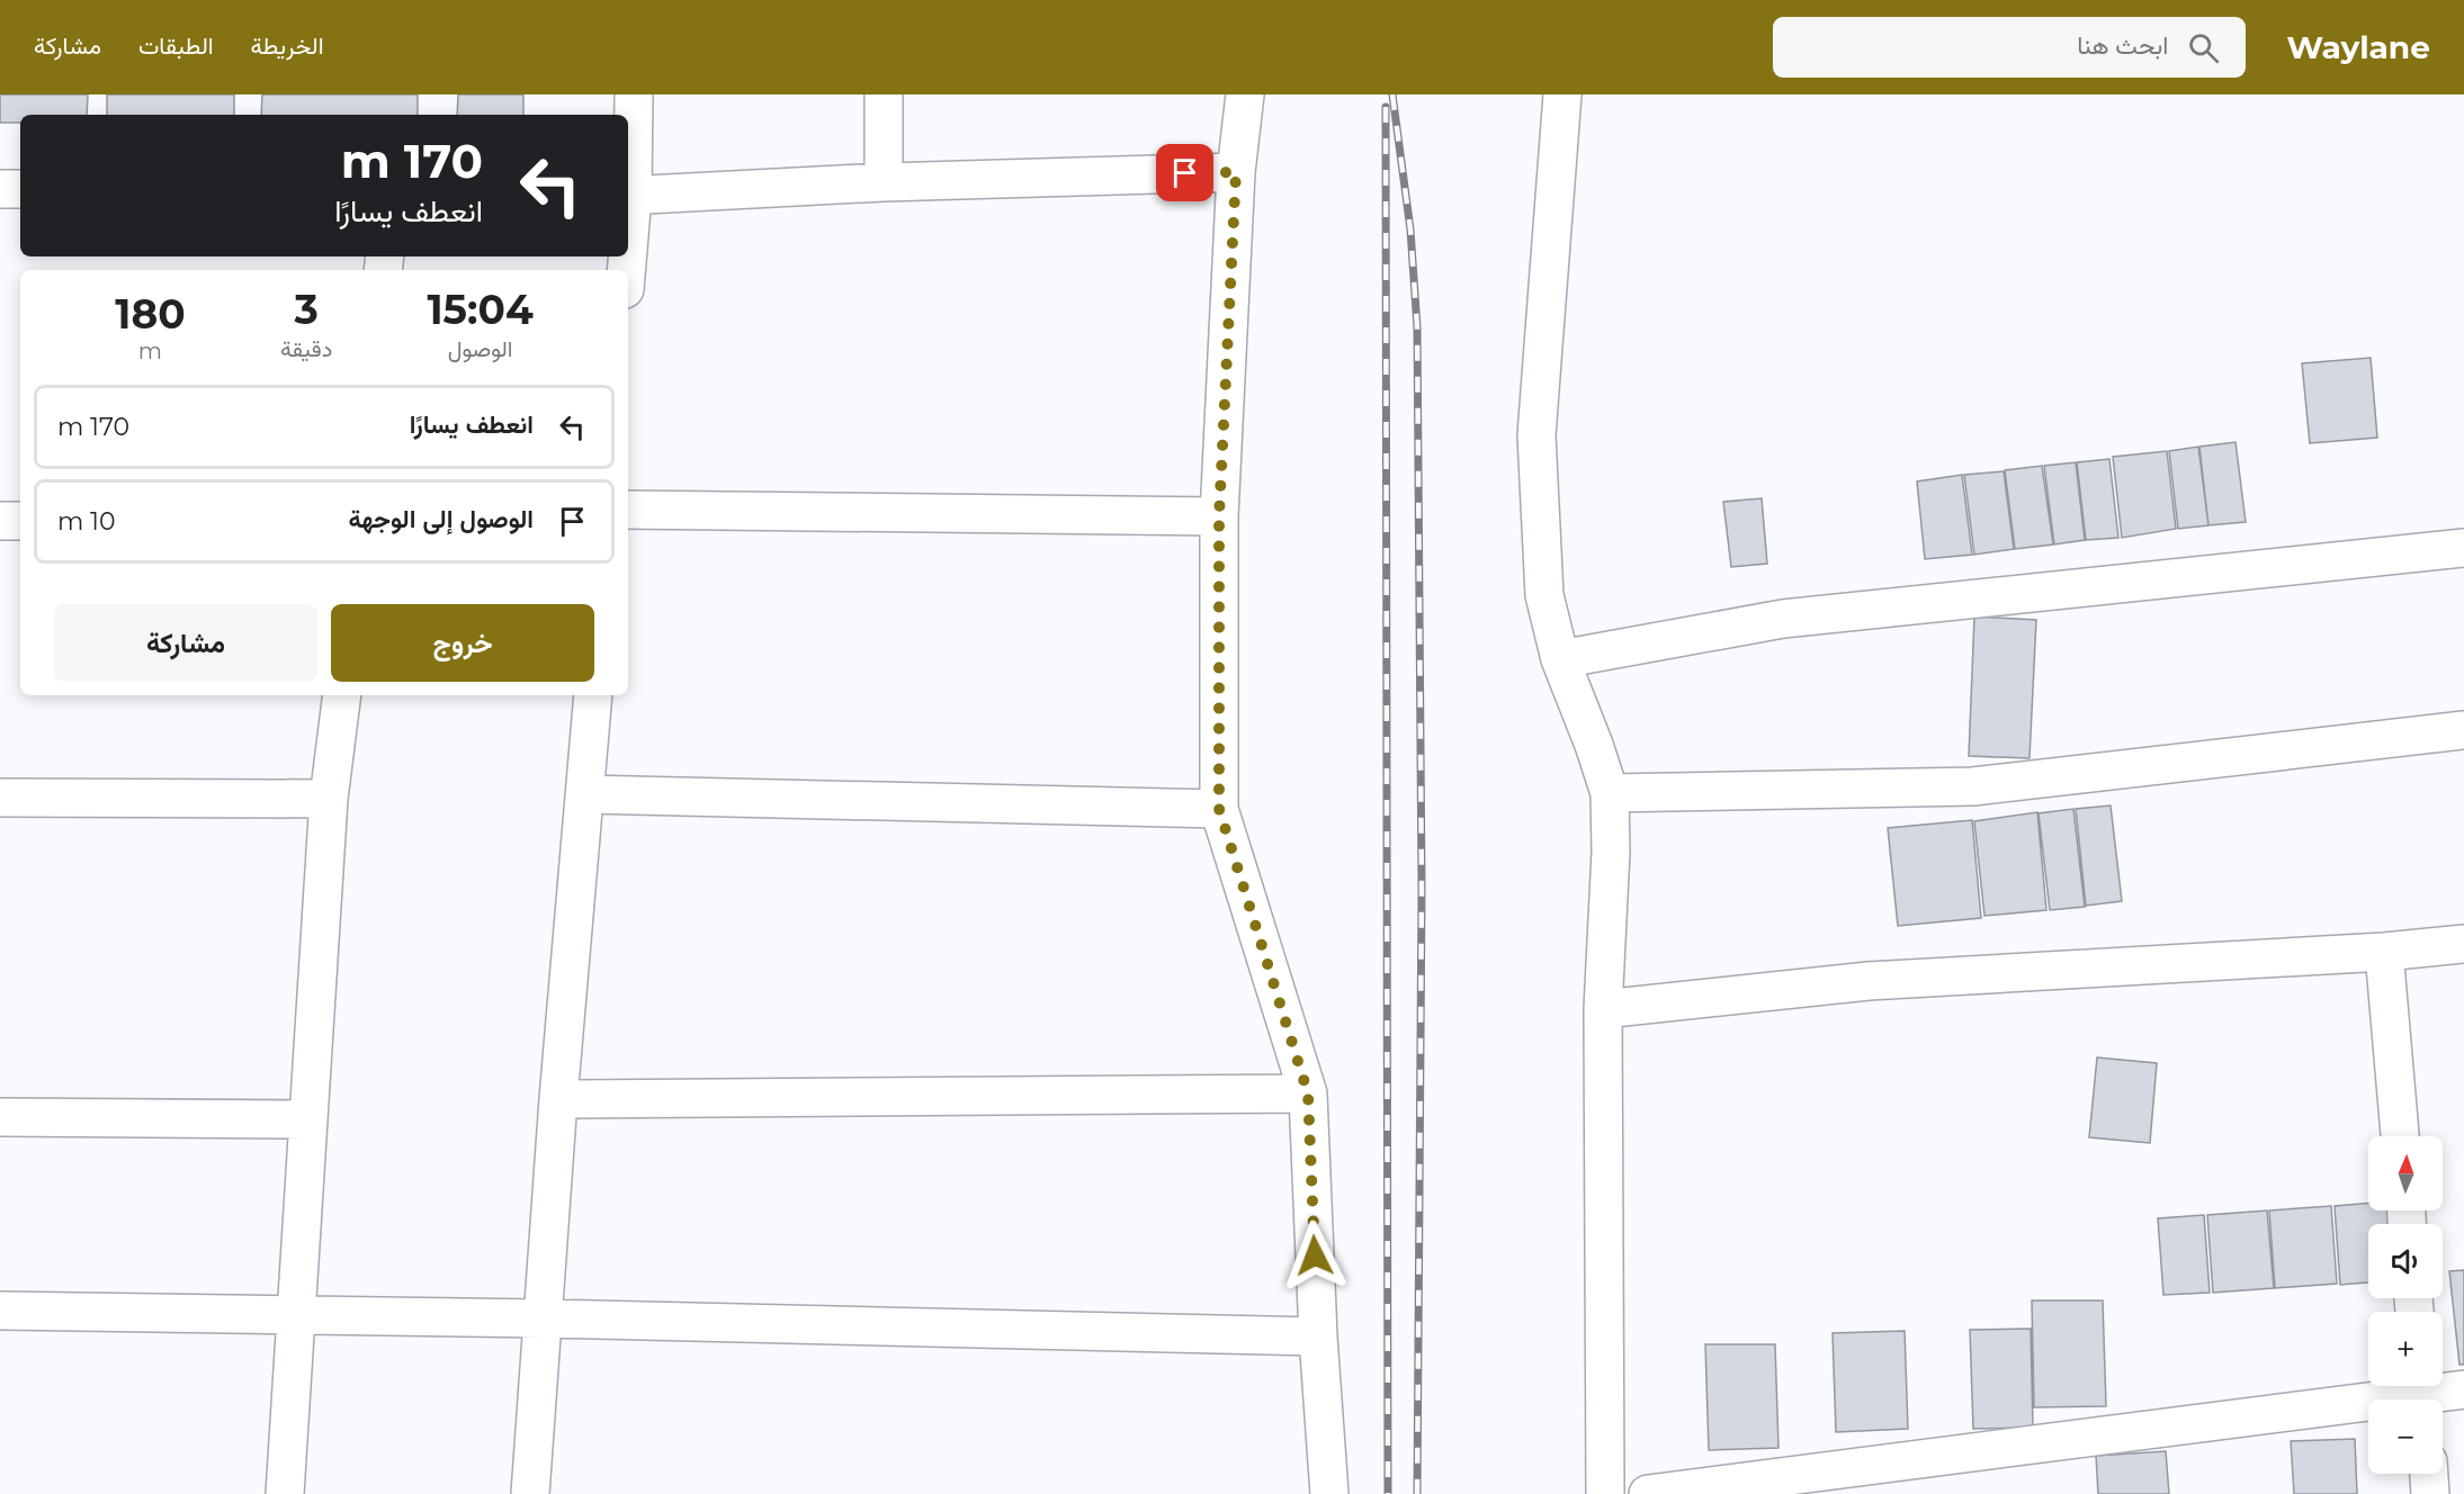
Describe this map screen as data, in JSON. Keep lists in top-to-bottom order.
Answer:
{
  "north": "top",
  "page": {
    "header": "Waylane",
    "search": "ابحث هنا",
    "nav": ["الخريطة", "الطبقات", "مشاركة"],
    "turn": ["170 m", "انعطف يسارًا"],
    "eta": [
      "15:04",
      "الوصول",
      "3",
      "دقيقة",
      "180",
      "m"
    ],
    "list": [
      {
        "name": "انعطف يسارًا",
        "value": "170 m"
      },
      {
        "name": "الوصول إلى الوجهة",
        "value": "10 m"
      }
    ],
    "buttons": ["خروج", "مشاركة"],
    "map_buttons": ["+", "−"]
  }
}
